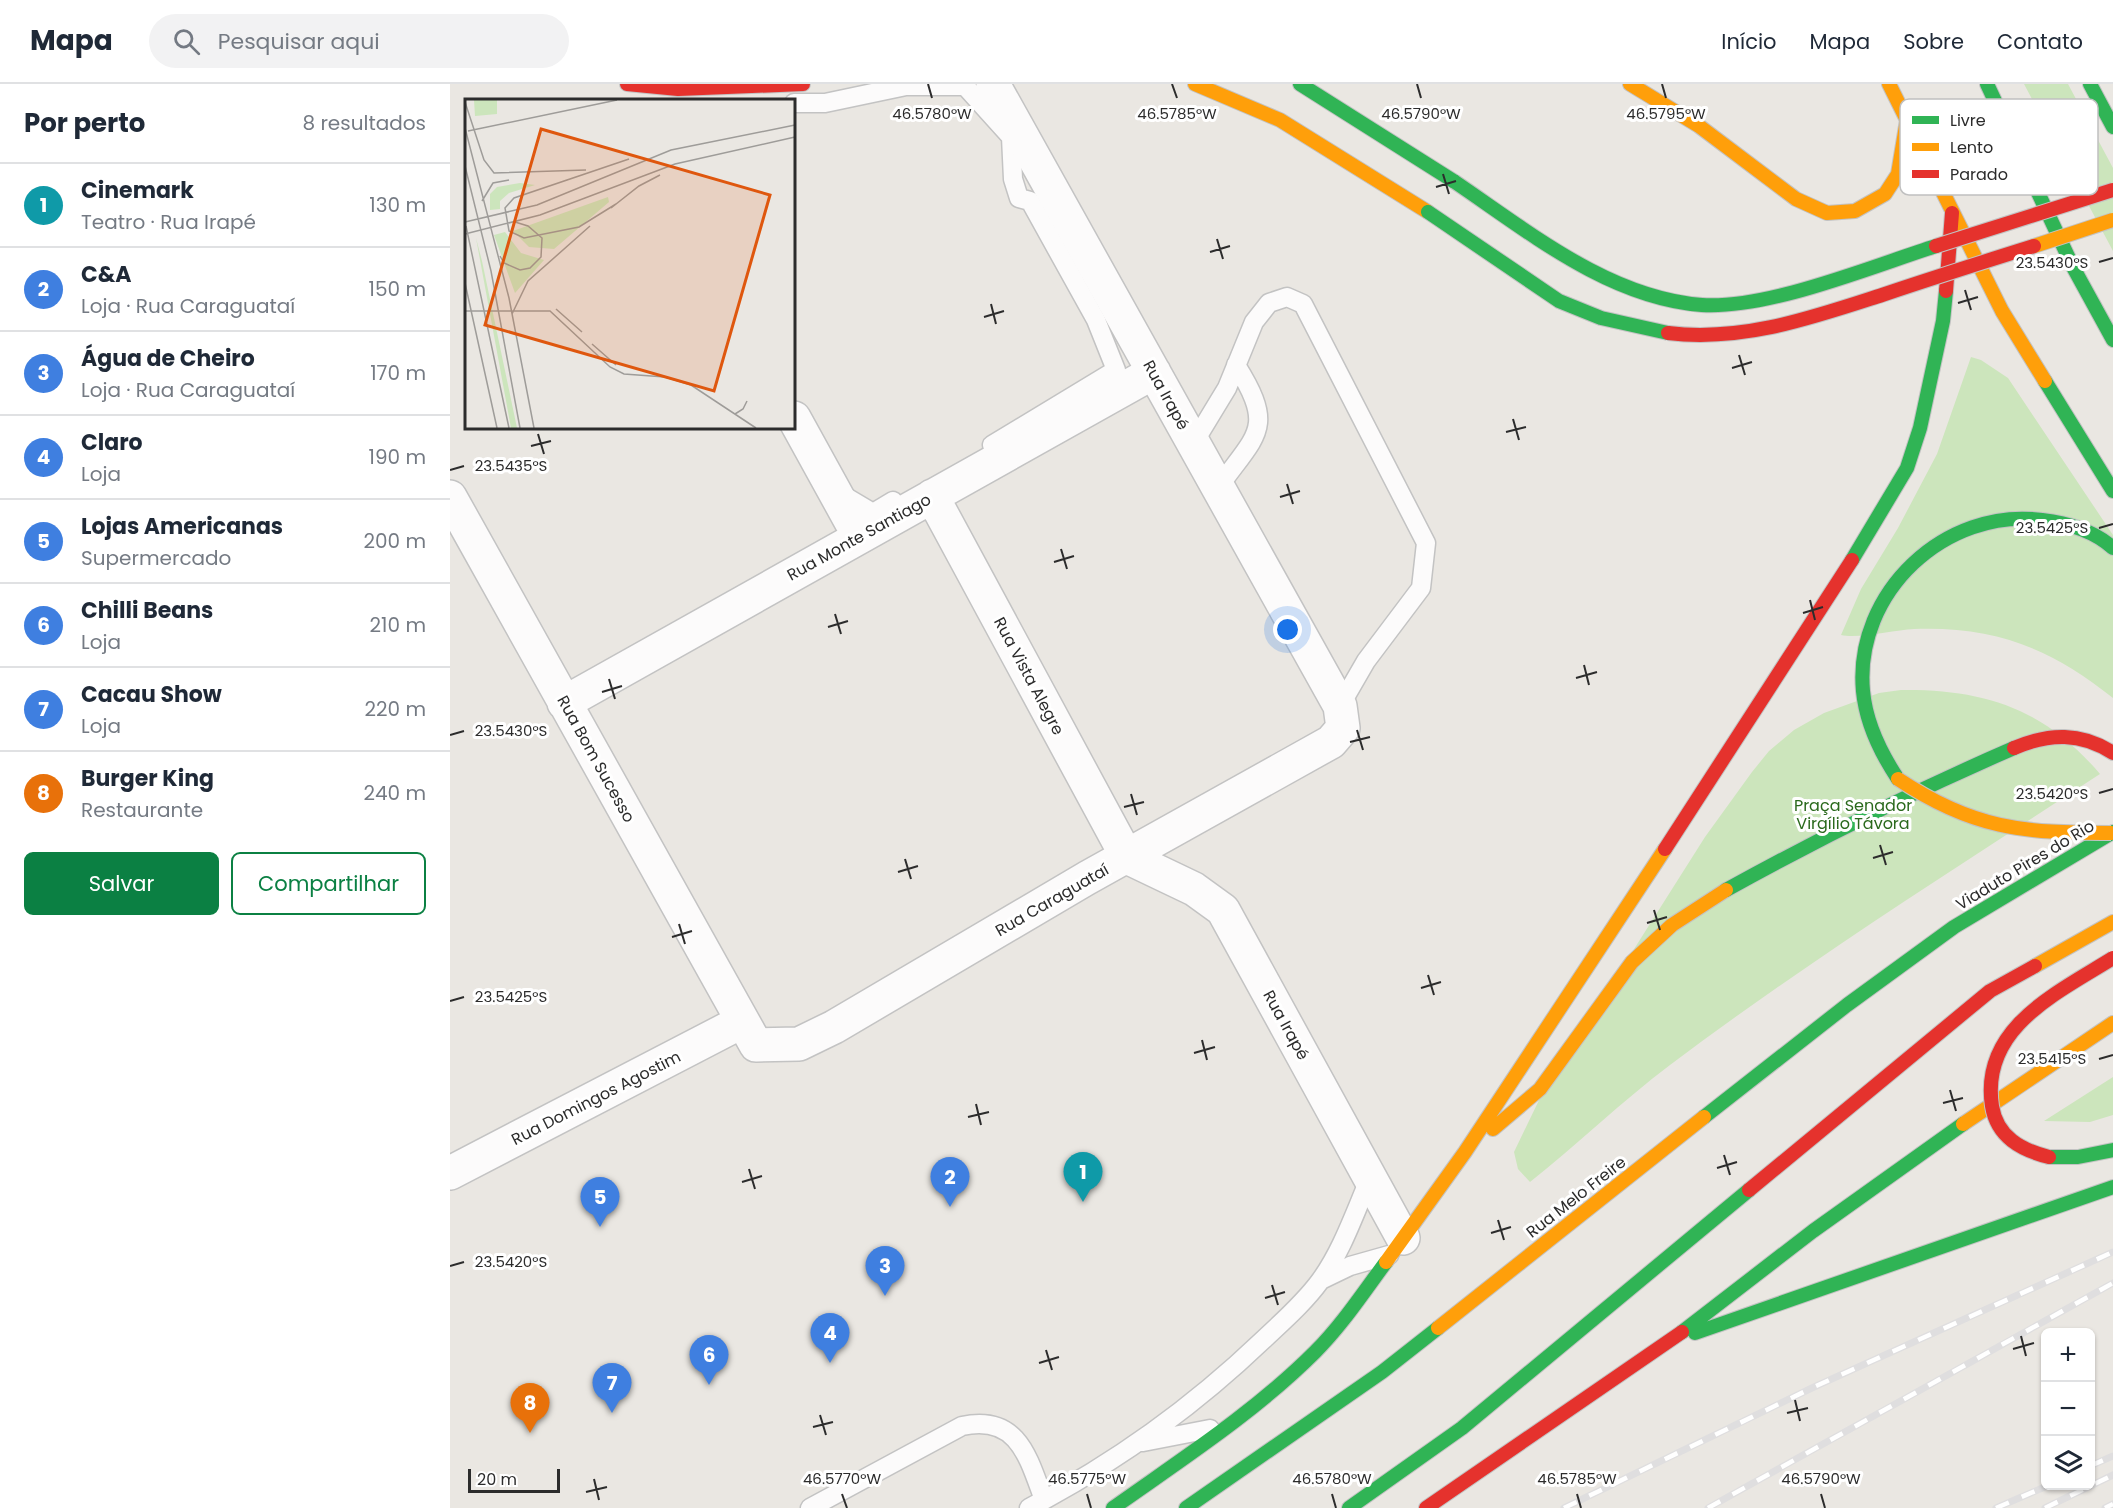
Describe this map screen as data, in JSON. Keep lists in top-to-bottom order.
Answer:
{
  "streets": {
    "main road": ["Viaduto Pires do Rio", "Rua Melo Freire"],
    "street": [
      "Rua Irapé",
      "Rua Monte Santiago",
      "Rua Vista Alegre",
      "Rua Bom Sucesso",
      "Rua Caraguataí",
      "Rua Domingos Agostim"
    ]
  },
  "crossings": [
    ["Rua Irapé", "Rua Monte Santiago"],
    ["Rua Irapé", "Rua Vista Alegre"],
    ["Rua Irapé", "Rua Caraguataí"],
    ["Rua Monte Santiago", "Rua Vista Alegre"],
    ["Rua Monte Santiago", "Rua Bom Sucesso"],
    ["Rua Vista Alegre", "Rua Caraguataí"],
    ["Rua Bom Sucesso", "Rua Caraguataí"],
    ["Rua Bom Sucesso", "Rua Domingos Agostim"],
    ["Viaduto Pires do Rio", "Rua Melo Freire"],
    ["Rua Caraguataí", "Rua Domingos Agostim"]
  ],
  "parks": ["Praça Senador Virgílio Távora"],
  "legend": ["Livre", "Lento", "Parado"],
  "scale_bar": "20 m",
  "page": {
    "header": "Mapa",
    "search": "Pesquisar aqui",
    "nav": [
      "Início",
      "Mapa",
      "Sobre",
      "Contato"
    ],
    "heading": ["Por perto", "8 resultados"],
    "list": [
      {
        "mark": "1",
        "name": "Cinemark",
        "note": "Teatro · Rua Irapé",
        "value": "130 m"
      },
      {
        "mark": "2",
        "name": "C&A",
        "note": "Loja · Rua Caraguataí",
        "value": "150 m"
      },
      {
        "mark": "3",
        "name": "Água de Cheiro",
        "note": "Loja · Rua Caraguataí",
        "value": "170 m"
      },
      {
        "mark": "4",
        "name": "Claro",
        "note": "Loja",
        "value": "190 m"
      },
      {
        "mark": "5",
        "name": "Lojas Americanas",
        "note": "Supermercado",
        "value": "200 m"
      },
      {
        "mark": "6",
        "name": "Chilli Beans",
        "note": "Loja",
        "value": "210 m"
      },
      {
        "mark": "7",
        "name": "Cacau Show",
        "note": "Loja",
        "value": "220 m"
      },
      {
        "mark": "8",
        "name": "Burger King",
        "note": "Restaurante",
        "value": "240 m"
      }
    ],
    "buttons": ["Salvar", "Compartilhar"],
    "pins": [
      "1",
      "2",
      "5",
      "3",
      "4",
      "6",
      "7",
      "8"
    ],
    "map_buttons": ["+", "−"],
    "scale": "20 m"
  },
  "coordinates": [
    "46.5780°W",
    "46.5785°W",
    "46.5790°W",
    "46.5795°W",
    "23.5430°S",
    "23.5435°S",
    "23.5425°S",
    "23.5420°S",
    "23.5415°S",
    "46.5770°W",
    "46.5775°W"
  ]
}
